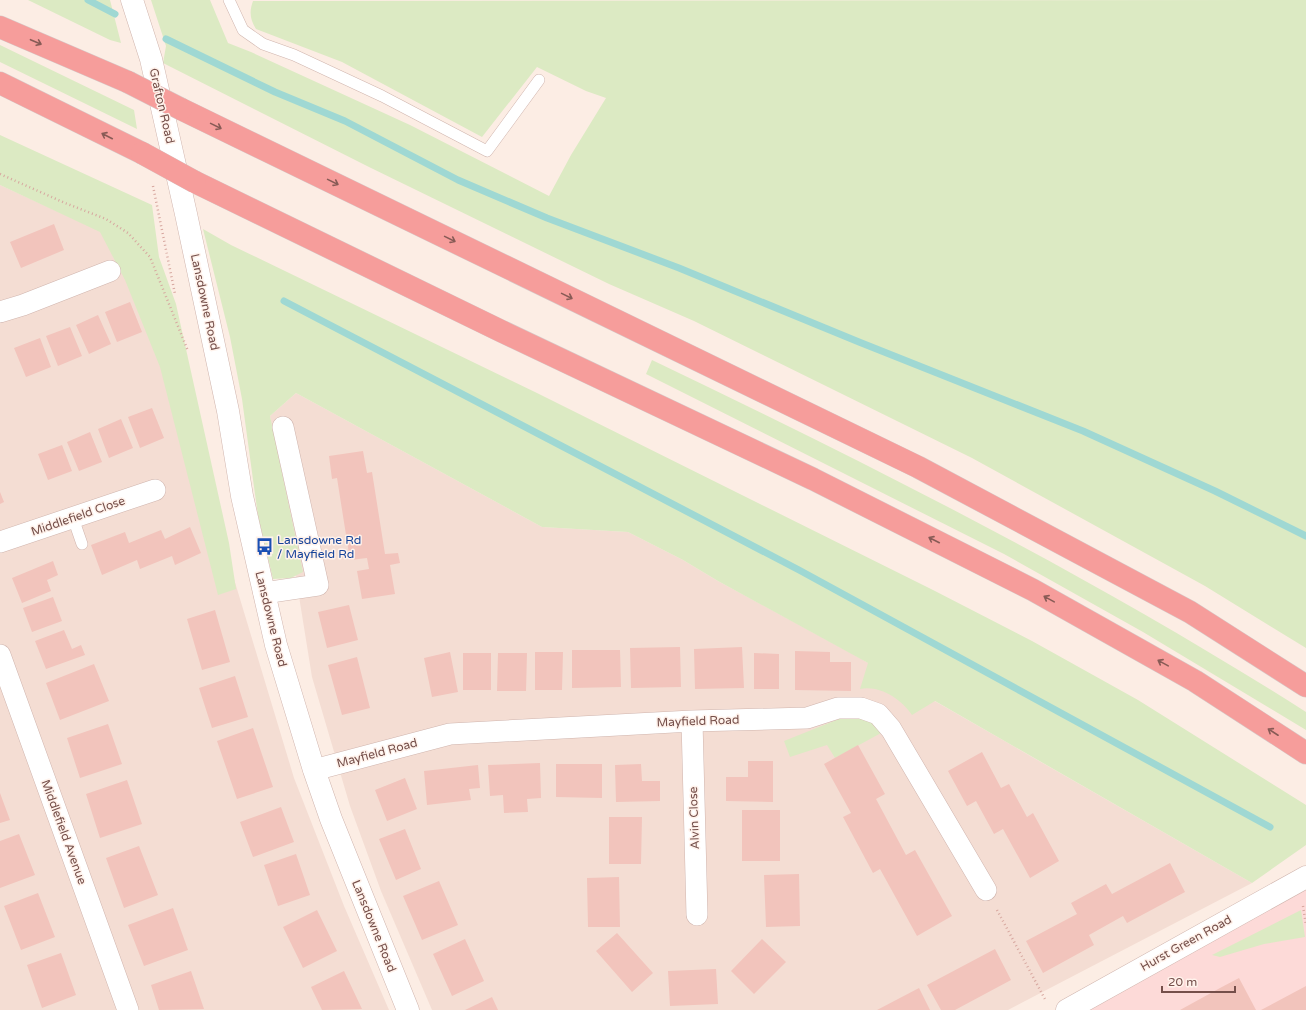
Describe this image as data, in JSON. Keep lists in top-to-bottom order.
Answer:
{
  "streets": {
    "street": [
      "Grafton Road",
      "Lansdowne Road",
      "Middlefield Close",
      "Mayfield Road",
      "Alvin Close",
      "Middlefield Avenue",
      "Hurst Green Road"
    ]
  },
  "crossings": [
    ["Grafton Road", "Lansdowne Road"],
    ["Lansdowne Road", "Mayfield Road"],
    ["Mayfield Road", "Alvin Close"]
  ],
  "places": {
    "bus stop": ["Lansdowne Rd / Mayfield Rd"]
  },
  "scale_bar": "20 m"
}
